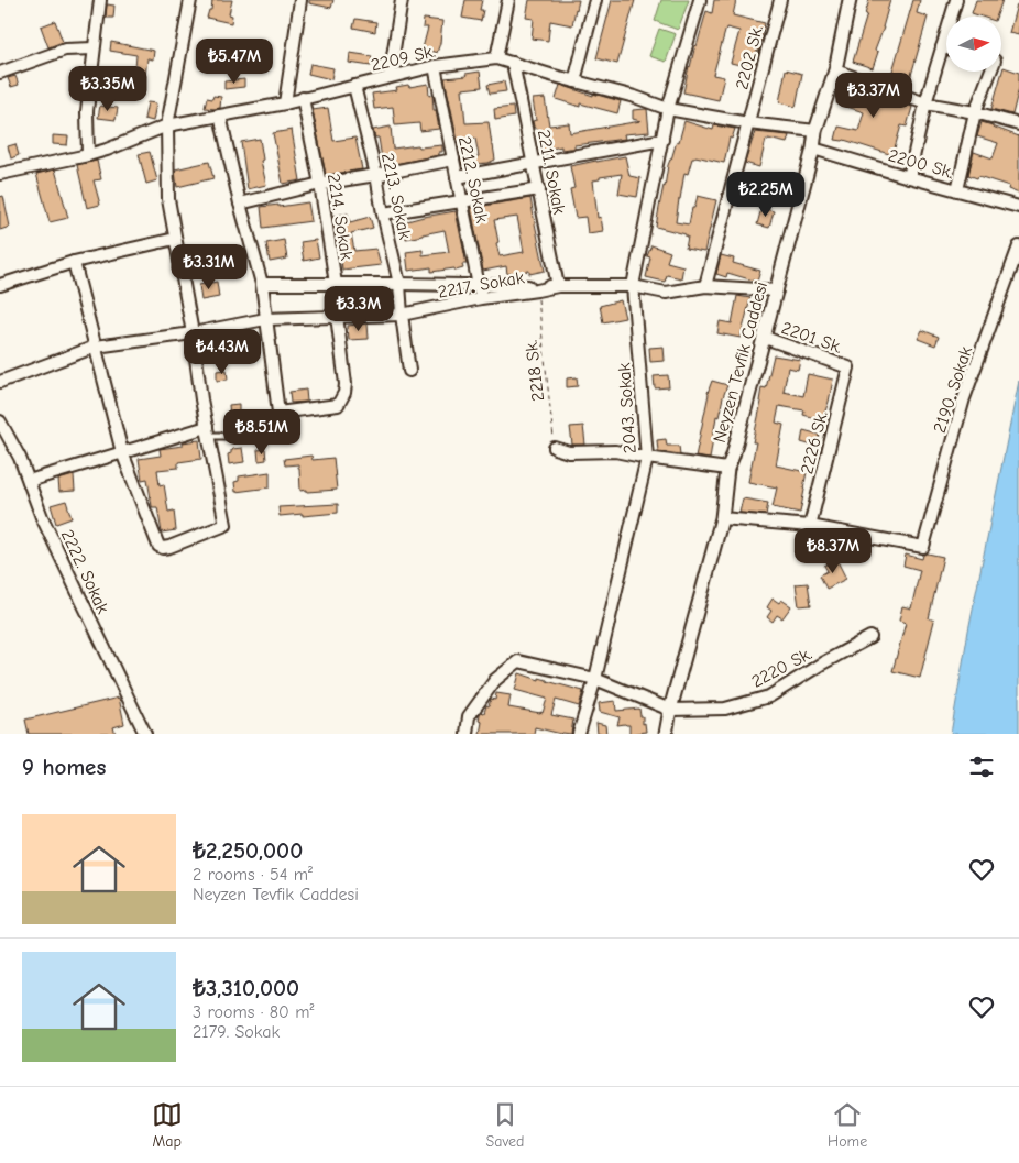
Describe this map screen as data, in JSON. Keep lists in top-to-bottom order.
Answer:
{
  "streets": {
    "street": [
      "2209 Sk.",
      "2202 Sk.",
      "2200 Sk.",
      "2211. Sokak",
      "2212. Sokak",
      "2213. Sokak",
      "2214. Sokak",
      "2217. Sokak",
      "2201 Sk.",
      "Neyzen Tevfik Caddesi",
      "2190. Sokak",
      "2043. Sokak",
      "2226 Sk.",
      "2222. Sokak",
      "2220 Sk."
    ],
    "path": ["2218 Sk."]
  },
  "crossings": [
    ["2209 Sk.", "2202 Sk."],
    ["2209 Sk.", "2211. Sokak"],
    ["2209 Sk.", "2212. Sokak"],
    ["2209 Sk.", "2213. Sokak"],
    ["2209 Sk.", "2214. Sokak"],
    ["2209 Sk.", "Neyzen Tevfik Caddesi"],
    ["2209 Sk.", "2043. Sokak"],
    ["2202 Sk.", "2217. Sokak"],
    ["2200 Sk.", "Neyzen Tevfik Caddesi"],
    ["2211. Sokak", "2217. Sokak"],
    ["2212. Sokak", "2217. Sokak"],
    ["2213. Sokak", "2217. Sokak"],
    ["2214. Sokak", "2217. Sokak"],
    ["2217. Sokak", "Neyzen Tevfik Caddesi"],
    ["2217. Sokak", "2218 Sk."],
    ["2217. Sokak", "2043. Sokak"],
    ["2201 Sk.", "Neyzen Tevfik Caddesi"],
    ["2201 Sk.", "2226 Sk."],
    ["Neyzen Tevfik Caddesi", "2220 Sk."],
    ["2190. Sokak", "2226 Sk."]
  ],
  "north": "right",
  "page": {
    "price": [
      "₺5.47M",
      "₺3.35M",
      "₺3.37M",
      "₺2.25M",
      "₺3.31M",
      "₺3.3M",
      "₺4.43M",
      "₺8.51M",
      "₺8.37M"
    ],
    "heading": "9 homes",
    "list": [
      {
        "name": "₺2,250,000",
        "note": "2 rooms · 54 m² · Neyzen Tevfik Caddesi"
      },
      {
        "name": "₺3,310,000",
        "note": "3 rooms · 80 m² · 2179. Sokak"
      }
    ],
    "tabs": ["Map", "Saved", "Home"]
  }
}
